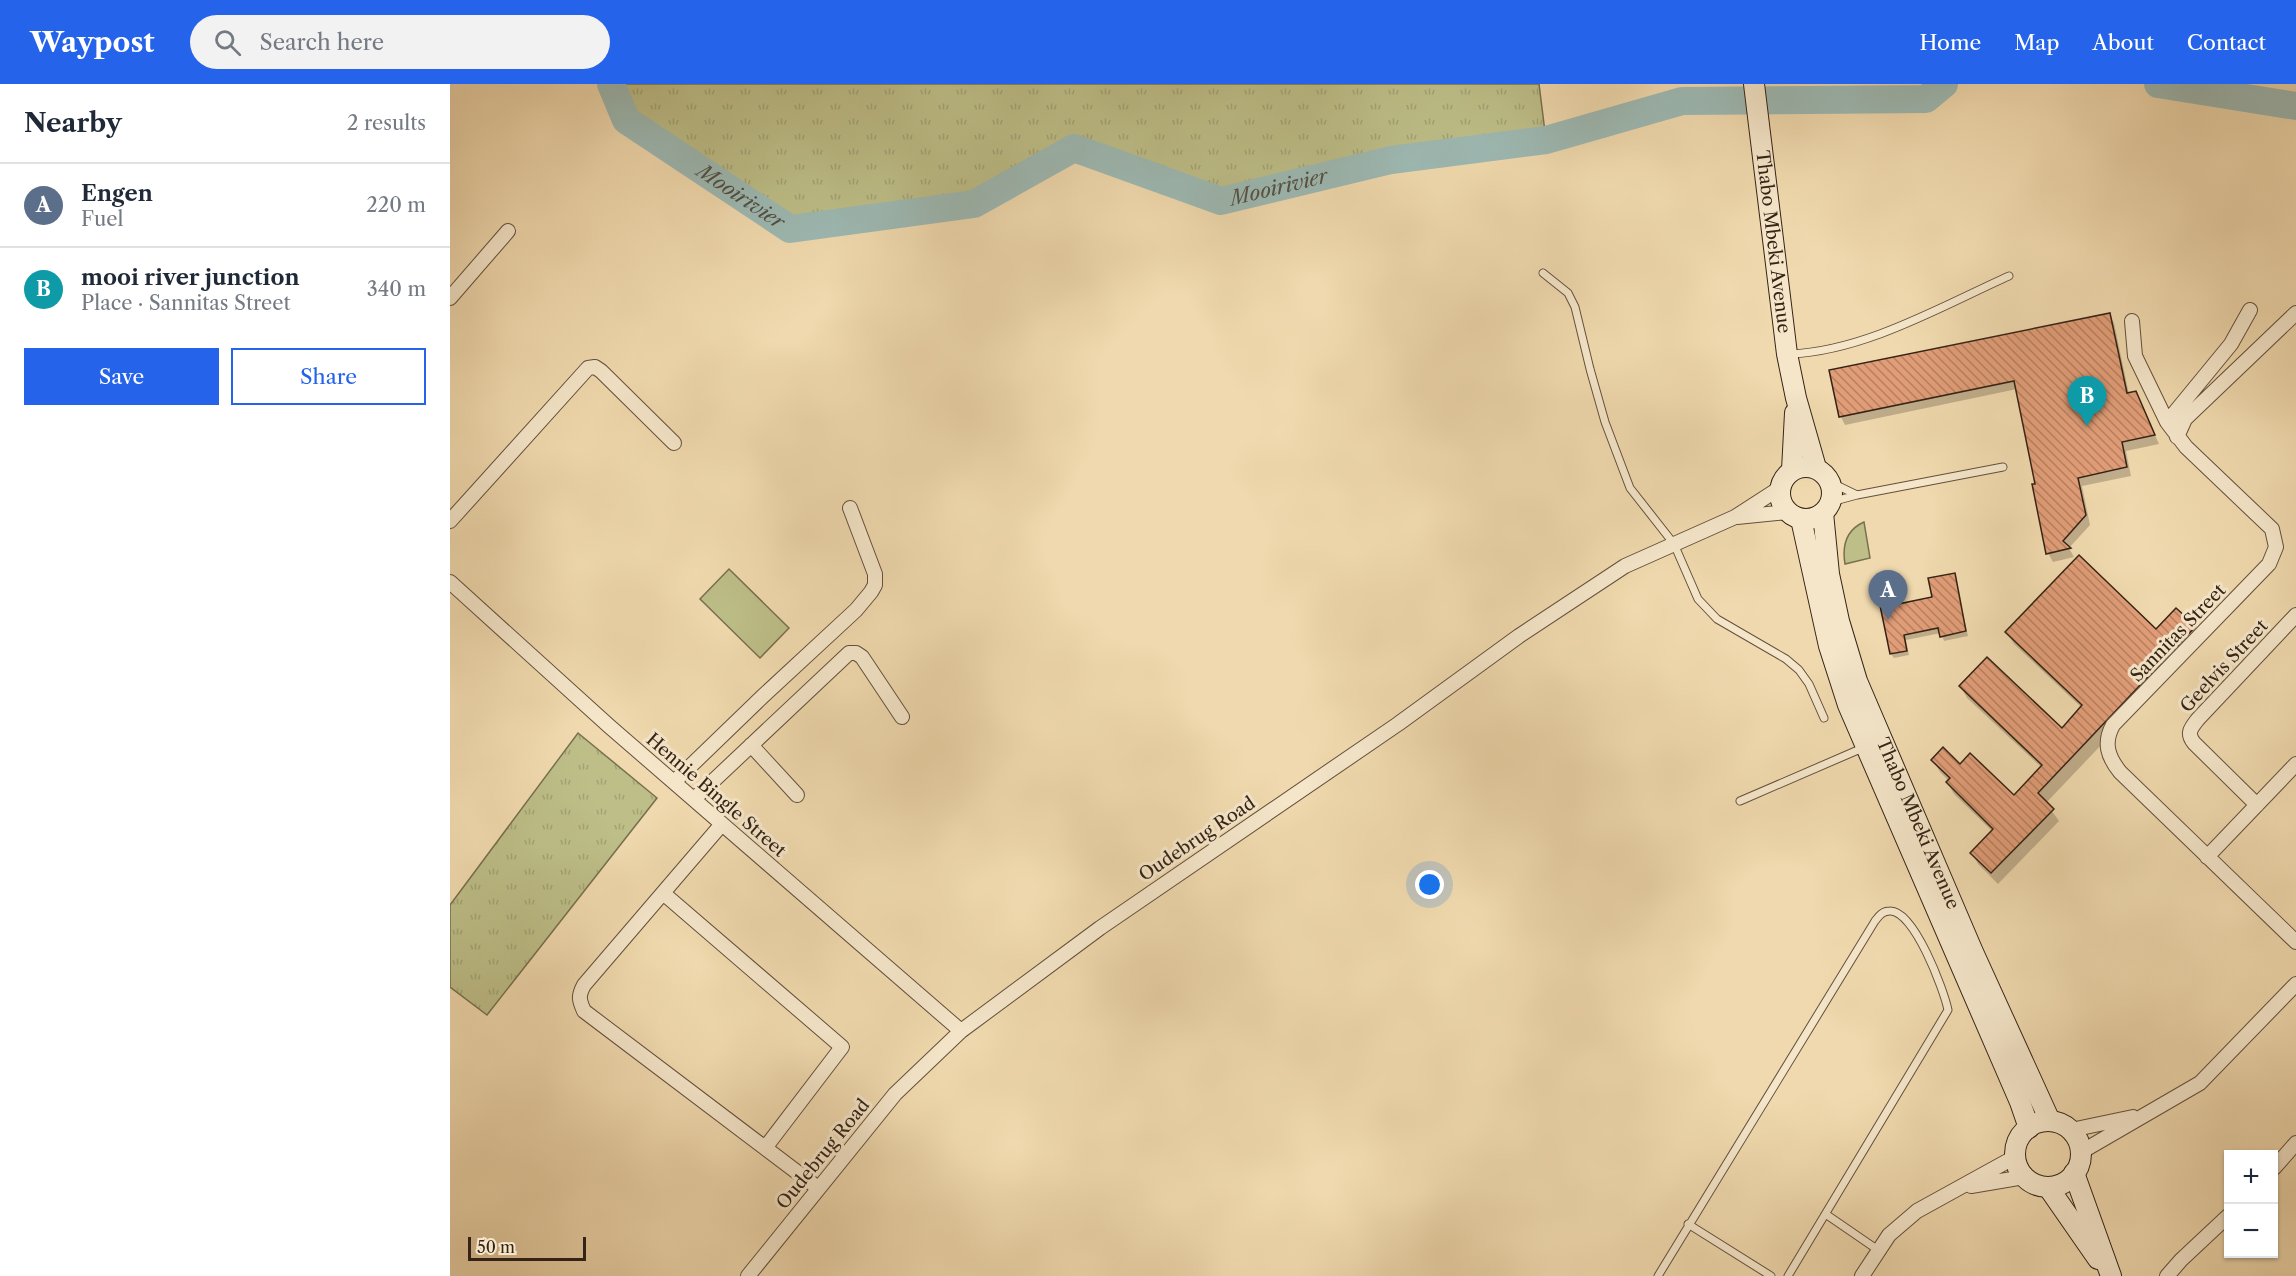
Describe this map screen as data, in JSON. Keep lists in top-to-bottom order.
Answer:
{
  "streets": {
    "main road": ["Thabo Mbeki Avenue"],
    "street": [
      "Sannitas Street",
      "Geelvis Street",
      "Hennie Bingle Street",
      "Oudebrug Road"
    ]
  },
  "crossings": [
    ["Thabo Mbeki Avenue", "Oudebrug Road"],
    ["Hennie Bingle Street", "Oudebrug Road"]
  ],
  "water": ["Mooirivier"],
  "scale_bar": "50 m",
  "page": {
    "header": "Waypost",
    "search": "Search here",
    "nav": [
      "Home",
      "Map",
      "About",
      "Contact"
    ],
    "heading": ["Nearby", "2 results"],
    "list": [
      {
        "mark": "A",
        "name": "Engen",
        "note": "Fuel",
        "value": "220 m"
      },
      {
        "mark": "B",
        "name": "mooi river junction",
        "note": "Place · Sannitas Street",
        "value": "340 m"
      }
    ],
    "buttons": ["Save", "Share"],
    "pins": ["B", "A"],
    "map_buttons": ["+", "−"],
    "scale": "50 m"
  }
}
